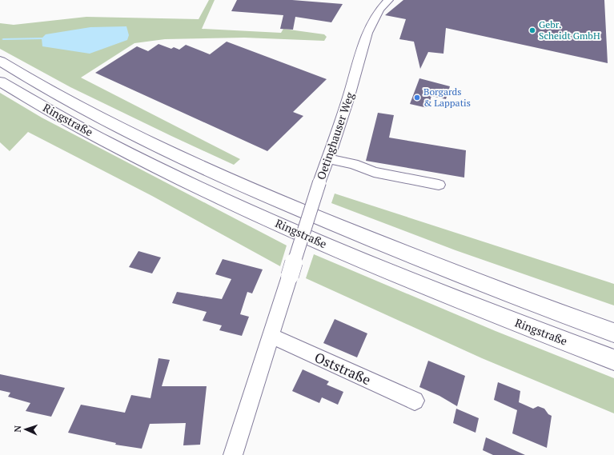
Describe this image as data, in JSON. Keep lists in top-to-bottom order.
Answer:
{
  "streets": {
    "highway": ["Ringstraße"],
    "street": ["Oetinghauser Weg", "Oststraße"]
  },
  "crossings": [
    ["Oetinghauser Weg", "Oststraße"]
  ],
  "places": ["Gebr. Scheidt GmbH", "Borgards & Lappatis"],
  "north": "left"
}
